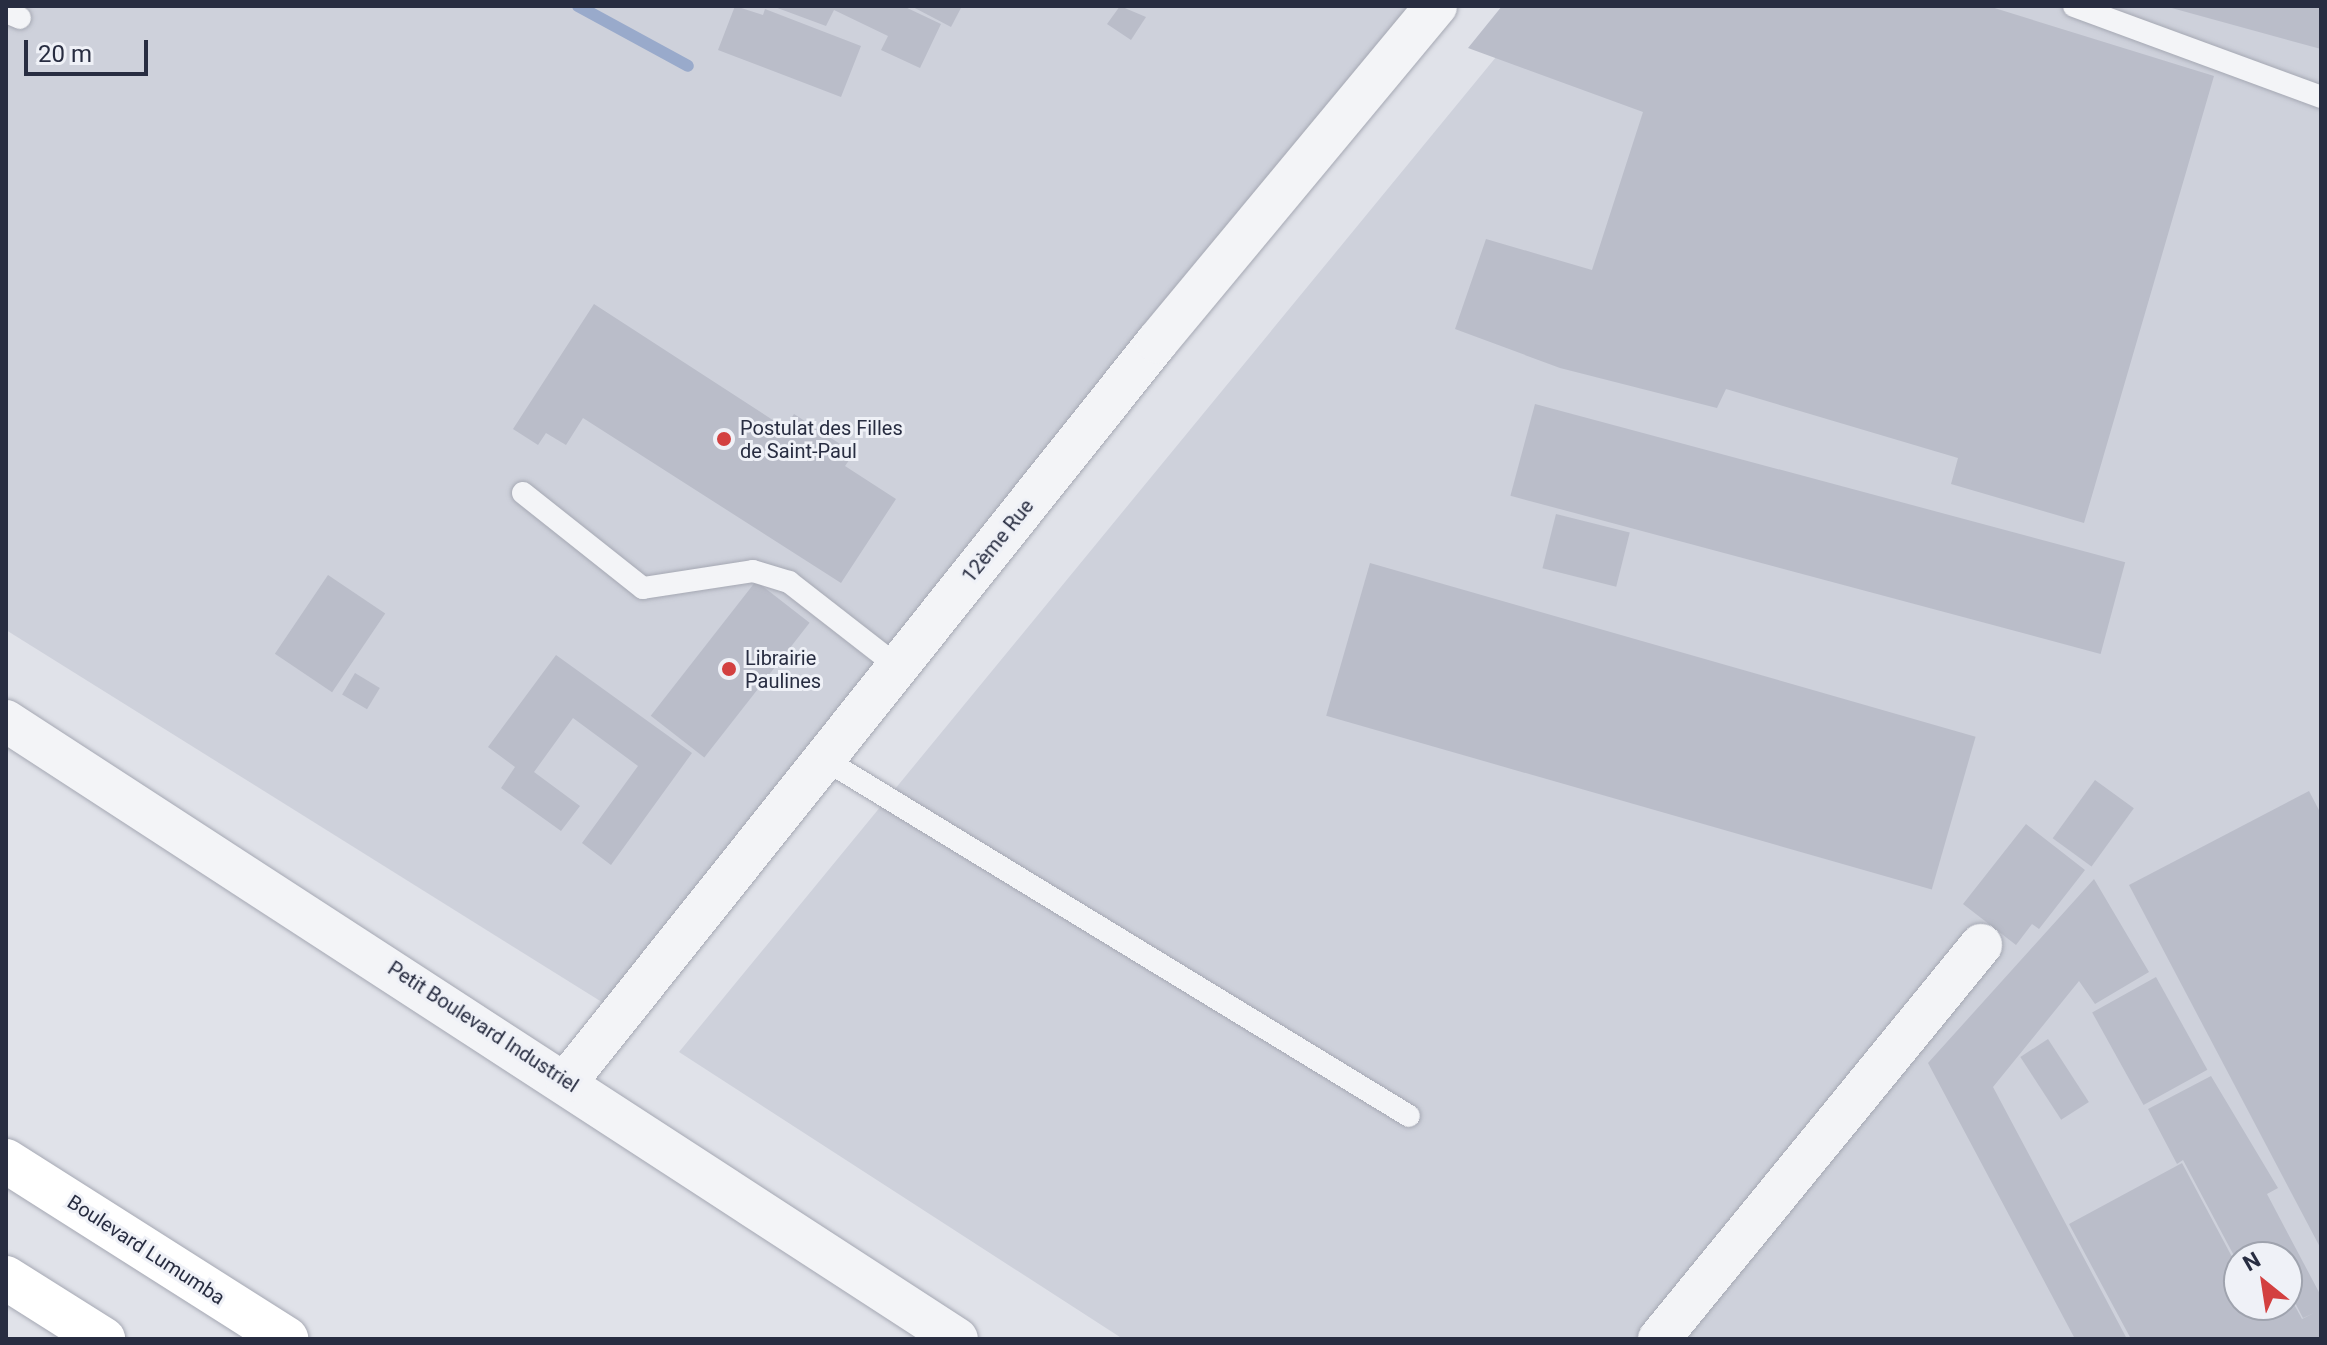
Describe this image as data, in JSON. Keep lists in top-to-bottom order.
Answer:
{
  "streets": {
    "highway": ["Boulevard Lumumba"],
    "street": ["12ème Rue", "Petit Boulevard Industriel"]
  },
  "crossings": [
    ["12ème Rue", "Petit Boulevard Industriel"]
  ],
  "places": ["Postulat des Filles de Saint-Paul", "Librairie Paulines"],
  "scale_bar": "20 m",
  "north": "top left"
}
